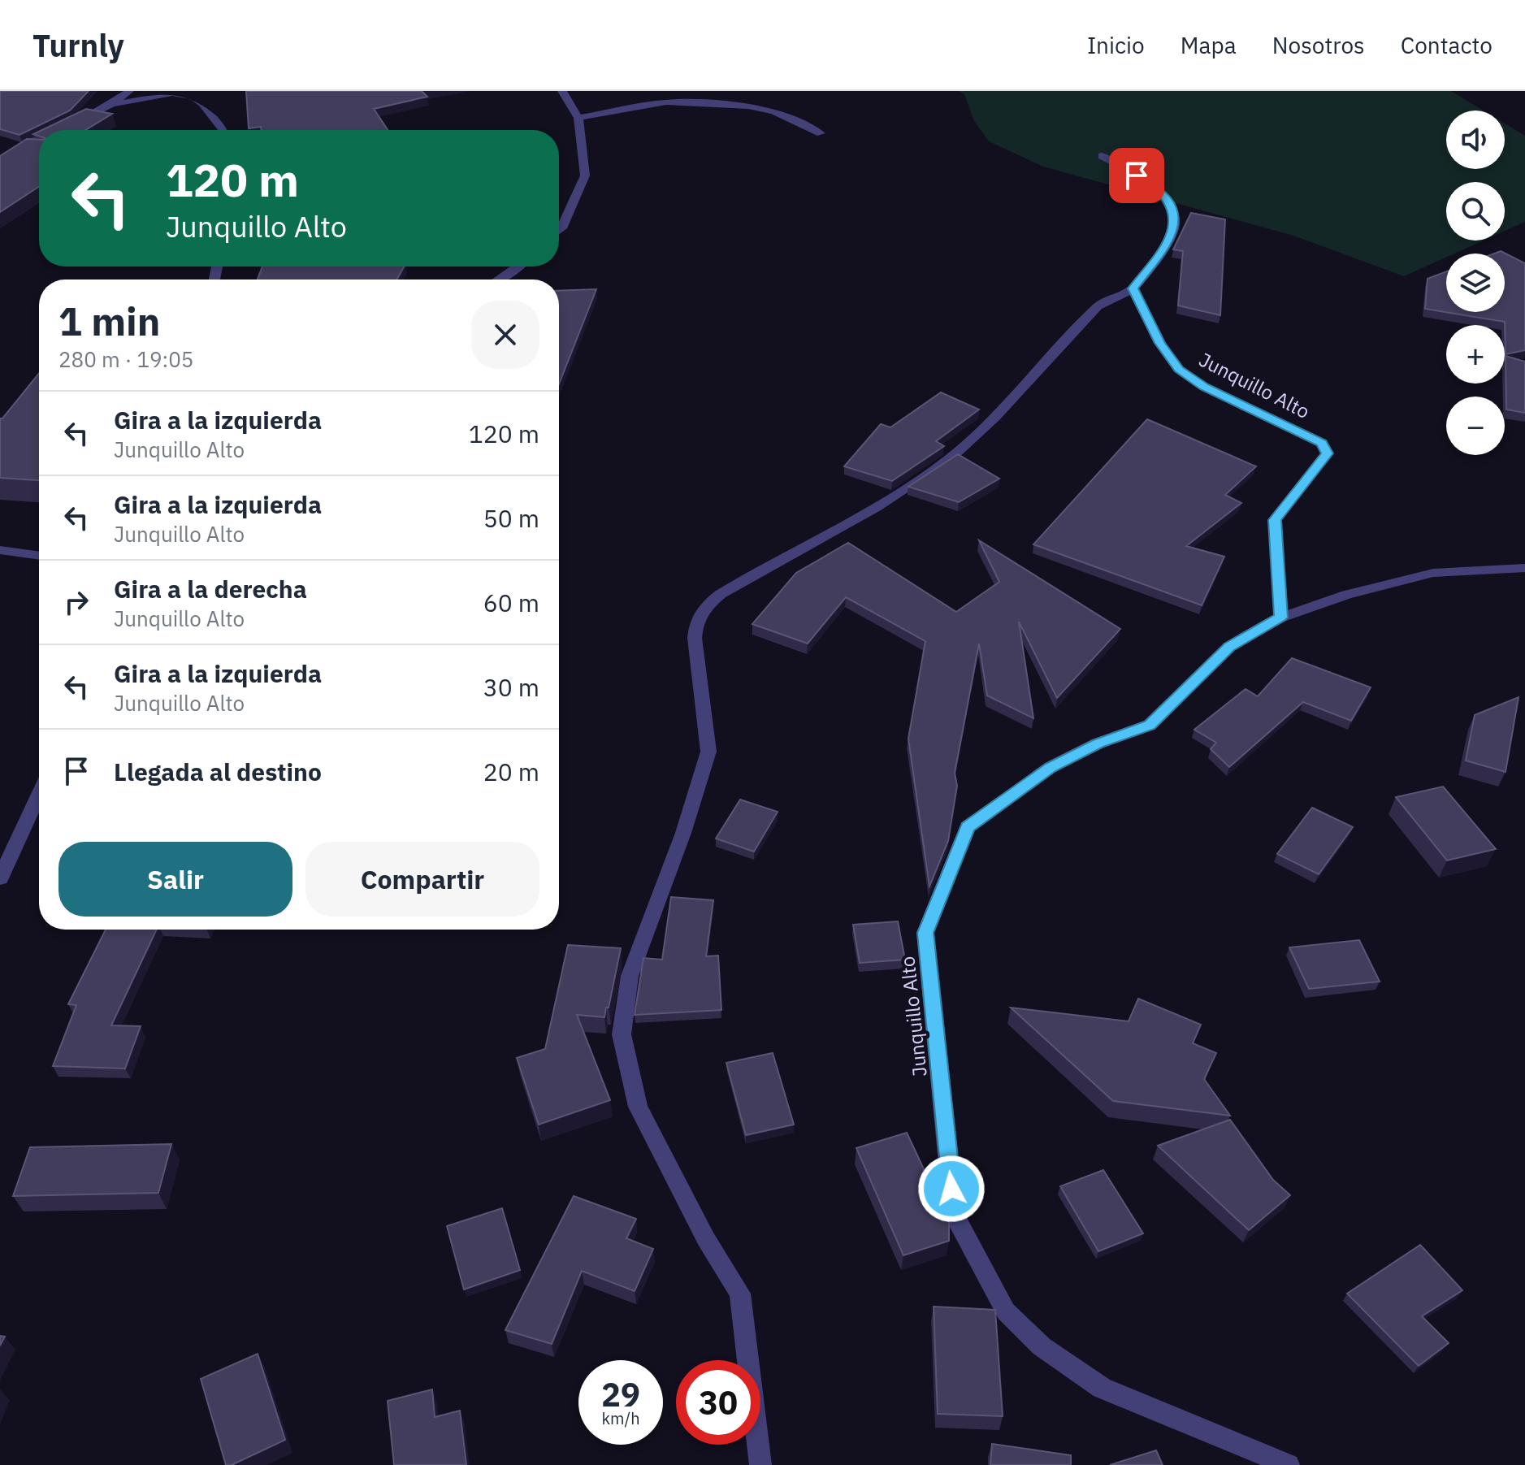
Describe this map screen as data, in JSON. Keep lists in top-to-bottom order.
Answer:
{
  "streets": {
    "street": ["Junquillo Alto"]
  },
  "page": {
    "header": "Turnly",
    "nav": [
      "Inicio",
      "Mapa",
      "Nosotros",
      "Contacto"
    ],
    "map_buttons": ["+", "−"],
    "turn": ["120 m", "Junquillo Alto"],
    "heading": ["1 min", "280 m · 19:05"],
    "list": [
      {
        "name": "Gira a la izquierda",
        "note": "Junquillo Alto",
        "value": "120 m"
      },
      {
        "name": "Gira a la izquierda",
        "note": "Junquillo Alto",
        "value": "50 m"
      },
      {
        "name": "Gira a la derecha",
        "note": "Junquillo Alto",
        "value": "60 m"
      },
      {
        "name": "Gira a la izquierda",
        "note": "Junquillo Alto",
        "value": "30 m"
      },
      {
        "name": "Llegada al destino",
        "value": "20 m"
      }
    ],
    "buttons": ["Salir", "Compartir"],
    "speed": "29 km/h",
    "limit": "30"
  }
}
